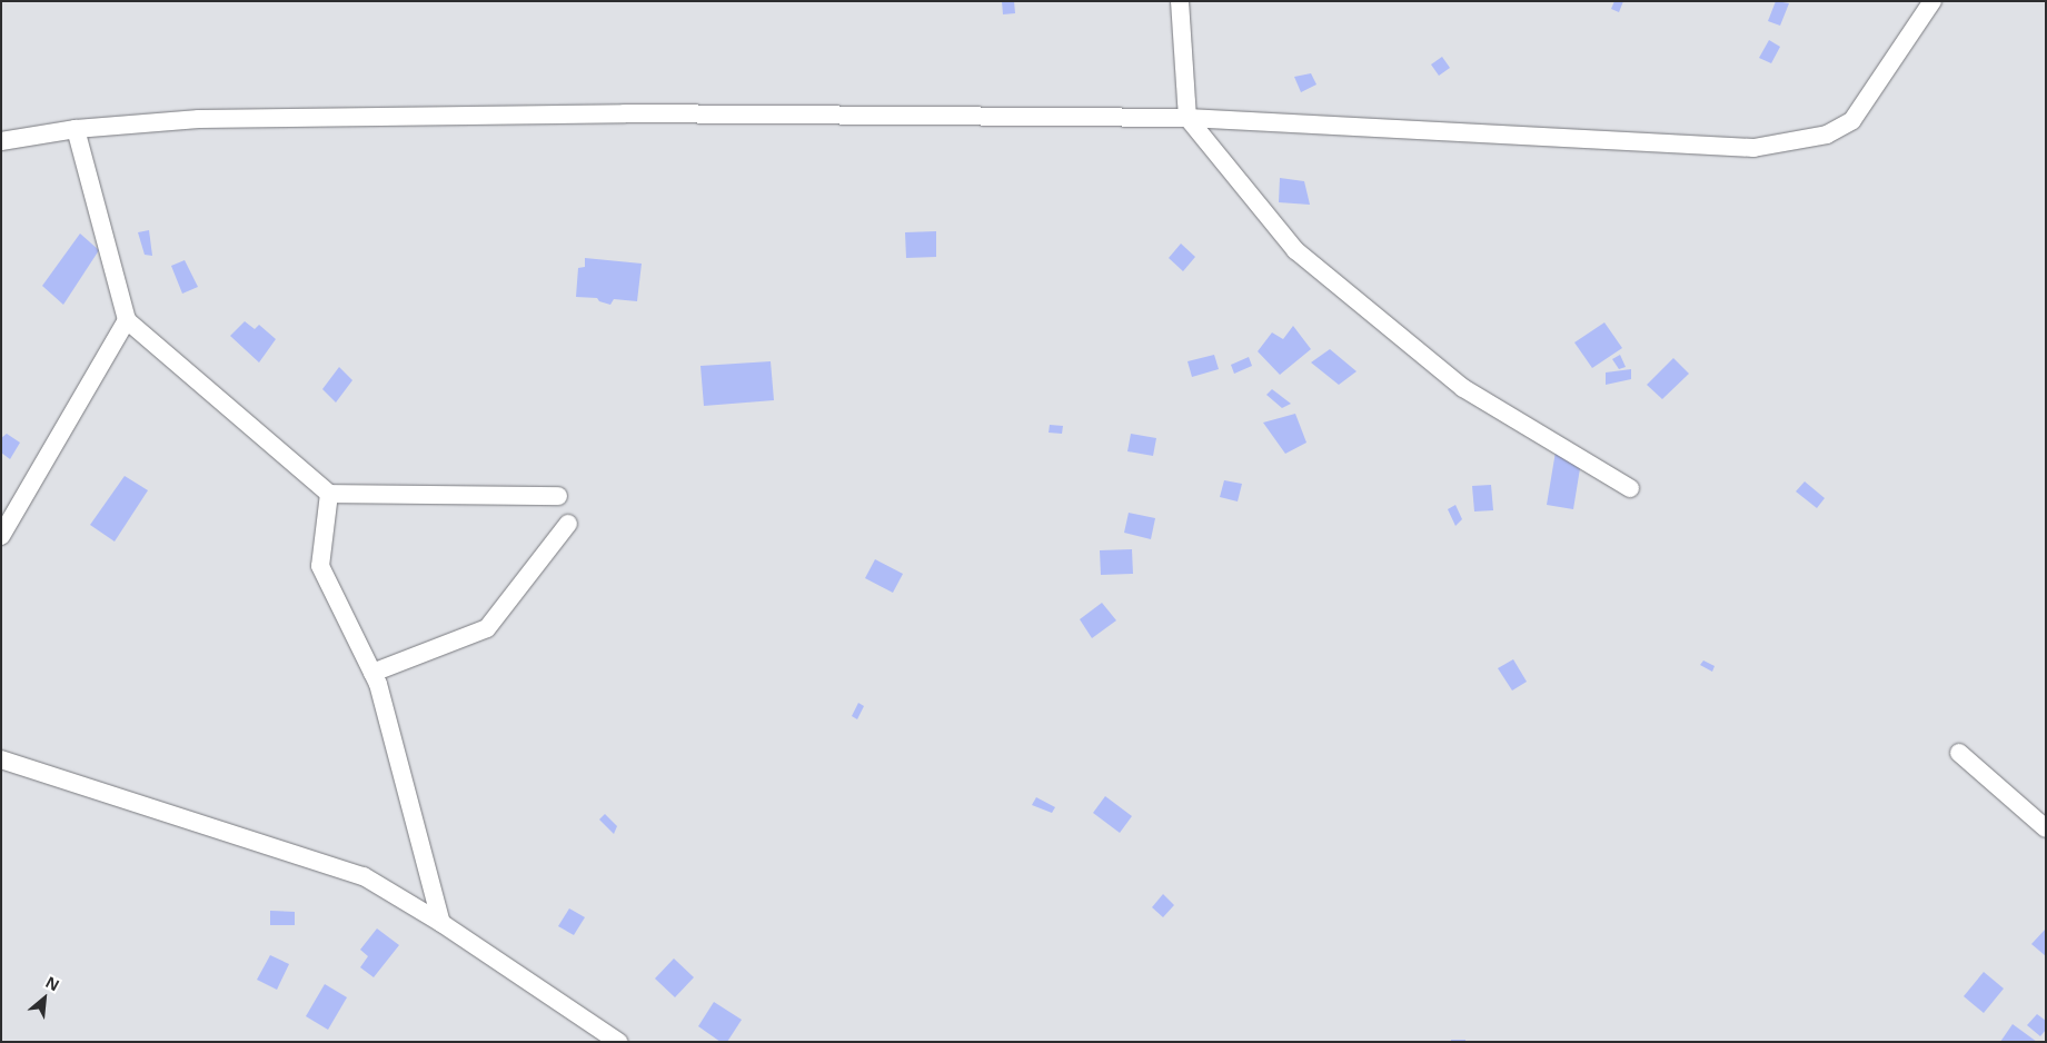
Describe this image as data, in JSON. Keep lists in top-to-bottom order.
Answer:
{
  "north": "top right"
}
